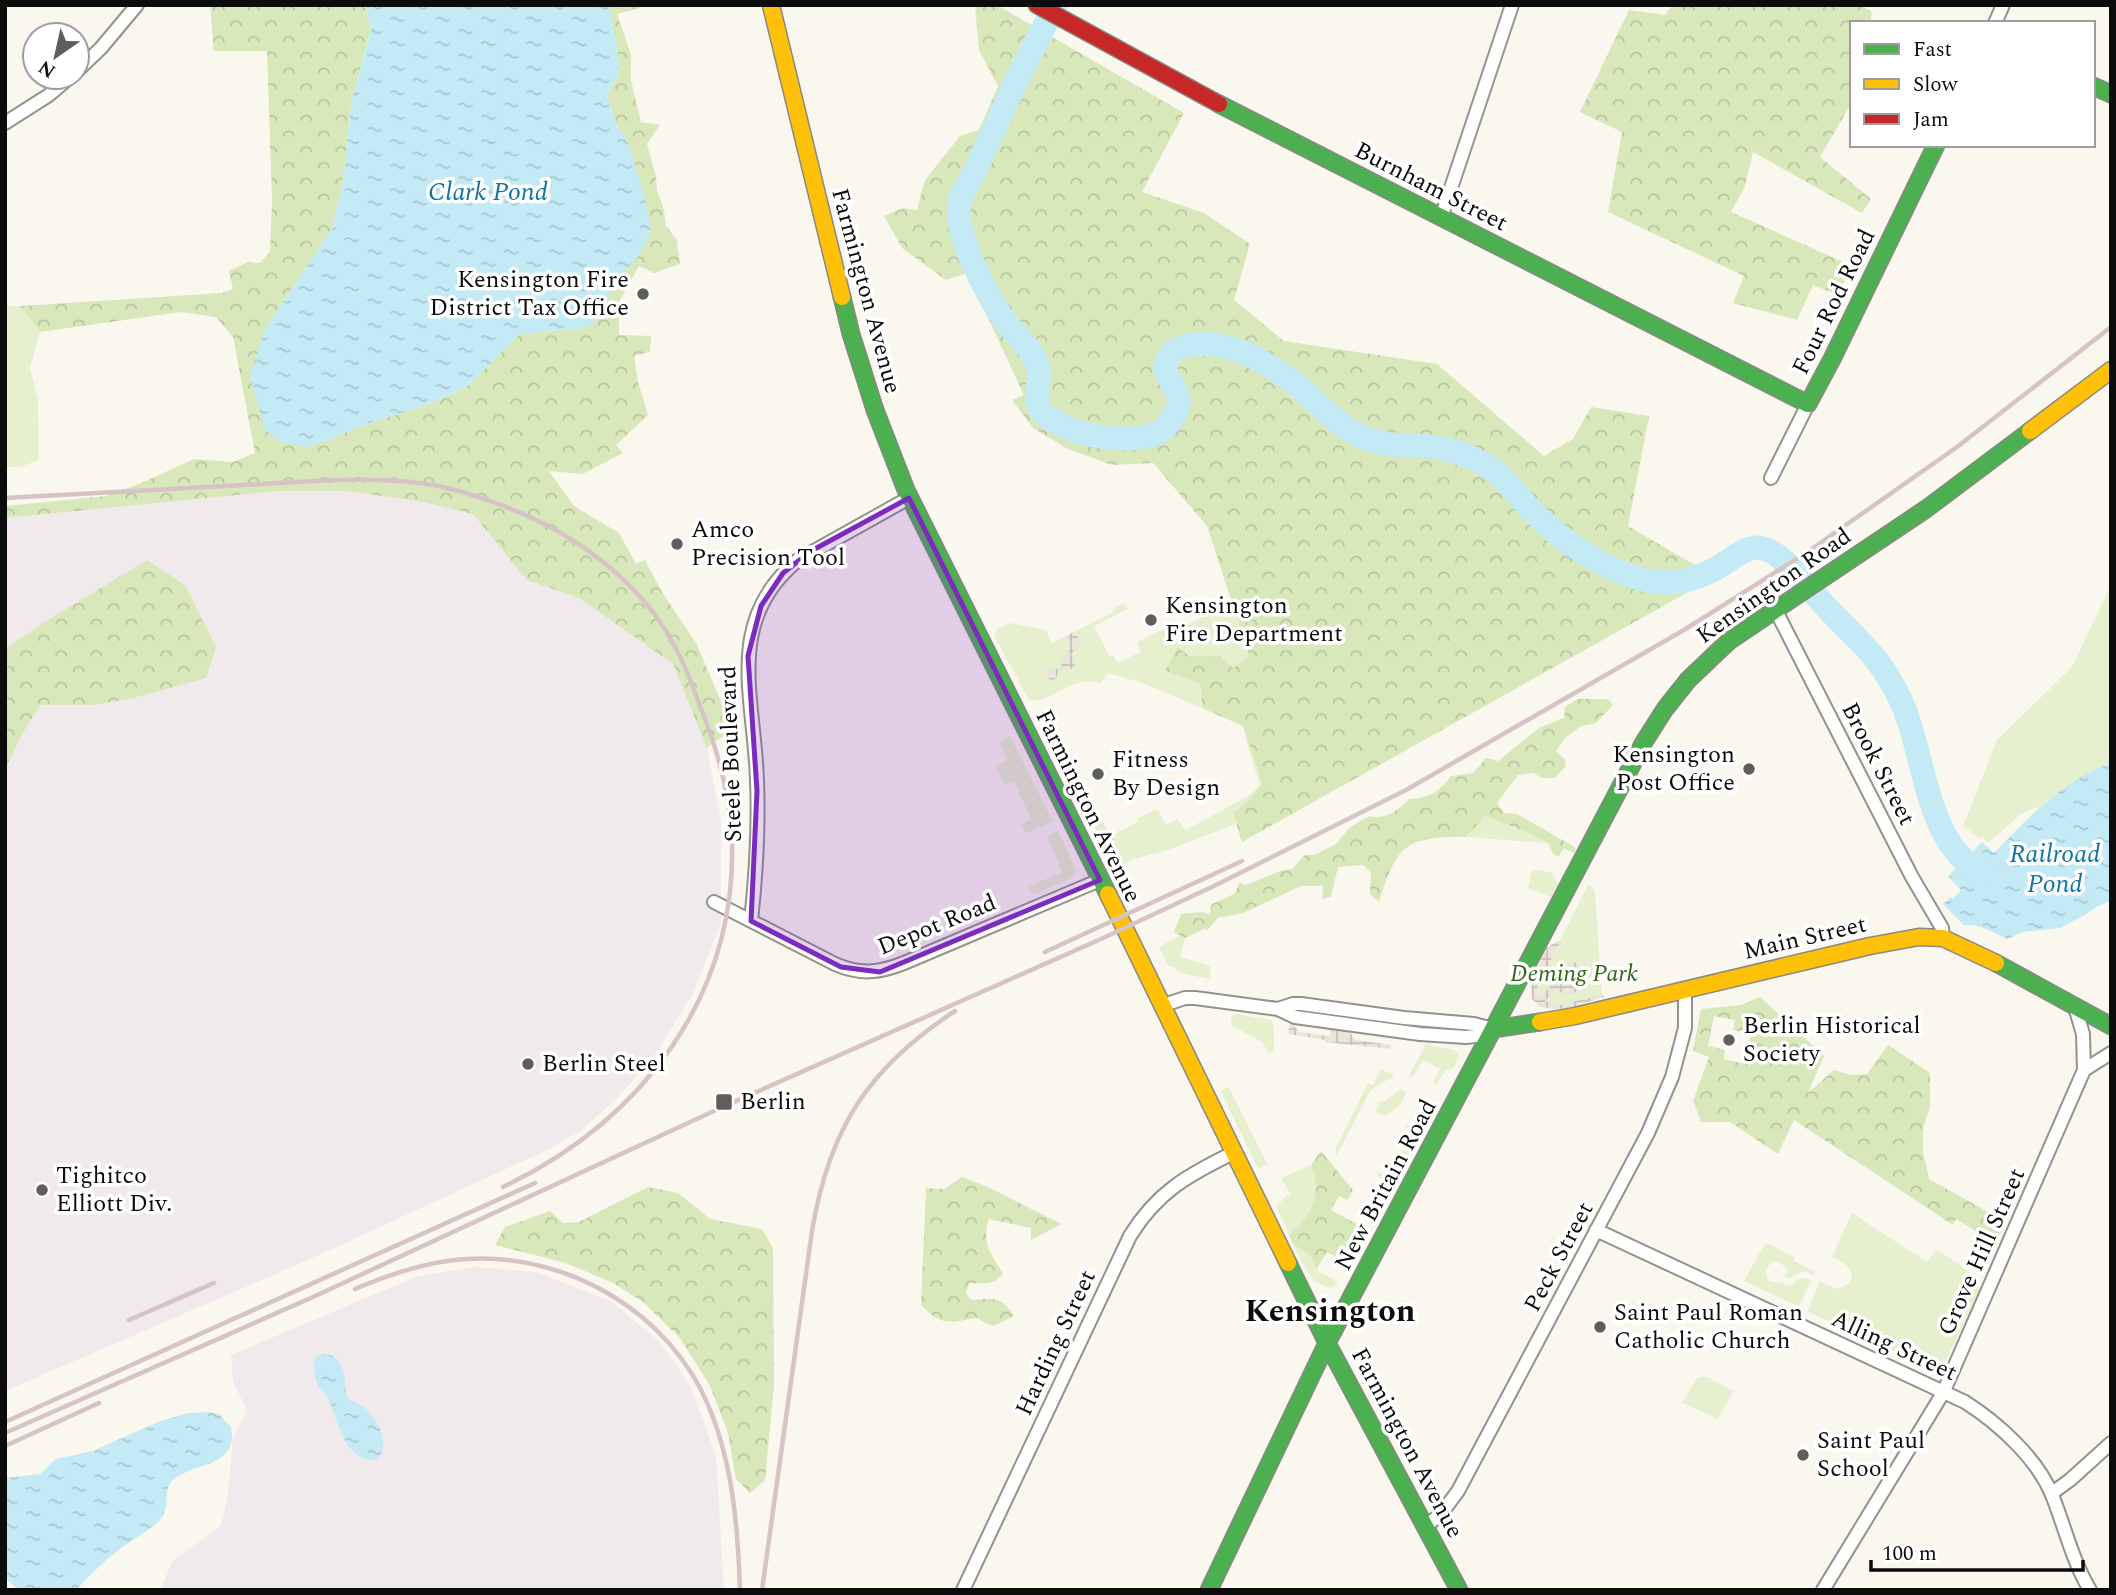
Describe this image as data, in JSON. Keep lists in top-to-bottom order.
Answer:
{
  "streets": {
    "main road": [
      "Burnham Street",
      "Farmington Avenue",
      "Four Rod Road",
      "Kensington Road",
      "Main Street",
      "New Britain Road"
    ],
    "street": [
      "Steele Boulevard",
      "Brook Street",
      "Depot Road",
      "Grove Hill Street",
      "Peck Street",
      "Harding Street",
      "Alling Street"
    ]
  },
  "crossings": [
    ["Burnham Street", "Four Rod Road"],
    ["Farmington Avenue", "Steele Boulevard"],
    ["Farmington Avenue", "Depot Road"],
    ["Farmington Avenue", "Main Street"],
    ["Farmington Avenue", "New Britain Road"],
    ["Farmington Avenue", "Peck Street"],
    ["Farmington Avenue", "Harding Street"],
    ["Kensington Road", "Brook Street"],
    ["Kensington Road", "Main Street"],
    ["Kensington Road", "New Britain Road"],
    ["Steele Boulevard", "Depot Road"],
    ["Brook Street", "Main Street"],
    ["Main Street", "New Britain Road"],
    ["Main Street", "Grove Hill Street"],
    ["Main Street", "Peck Street"],
    ["Grove Hill Street", "Alling Street"],
    ["Peck Street", "Alling Street"]
  ],
  "districts": ["Kensington"],
  "water": ["Clark Pond", "Railroad Pond"],
  "parks": ["Deming Park"],
  "places": {
    "other": [
      "Kensington Fire District Tax Office",
      "Amco Precision Tool",
      "Kensington Fire Department",
      "Kensington Post Office",
      "Fitness By Design",
      "Berlin Historical Society",
      "Berlin Steel",
      "Tighitco Elliott Div.",
      "Saint Paul Roman Catholic Church",
      "Saint Paul School"
    ],
    "transit": ["Berlin"]
  },
  "legend": ["Fast", "Slow", "Jam"],
  "scale_bar": "100 m",
  "north": "bottom left"
}
